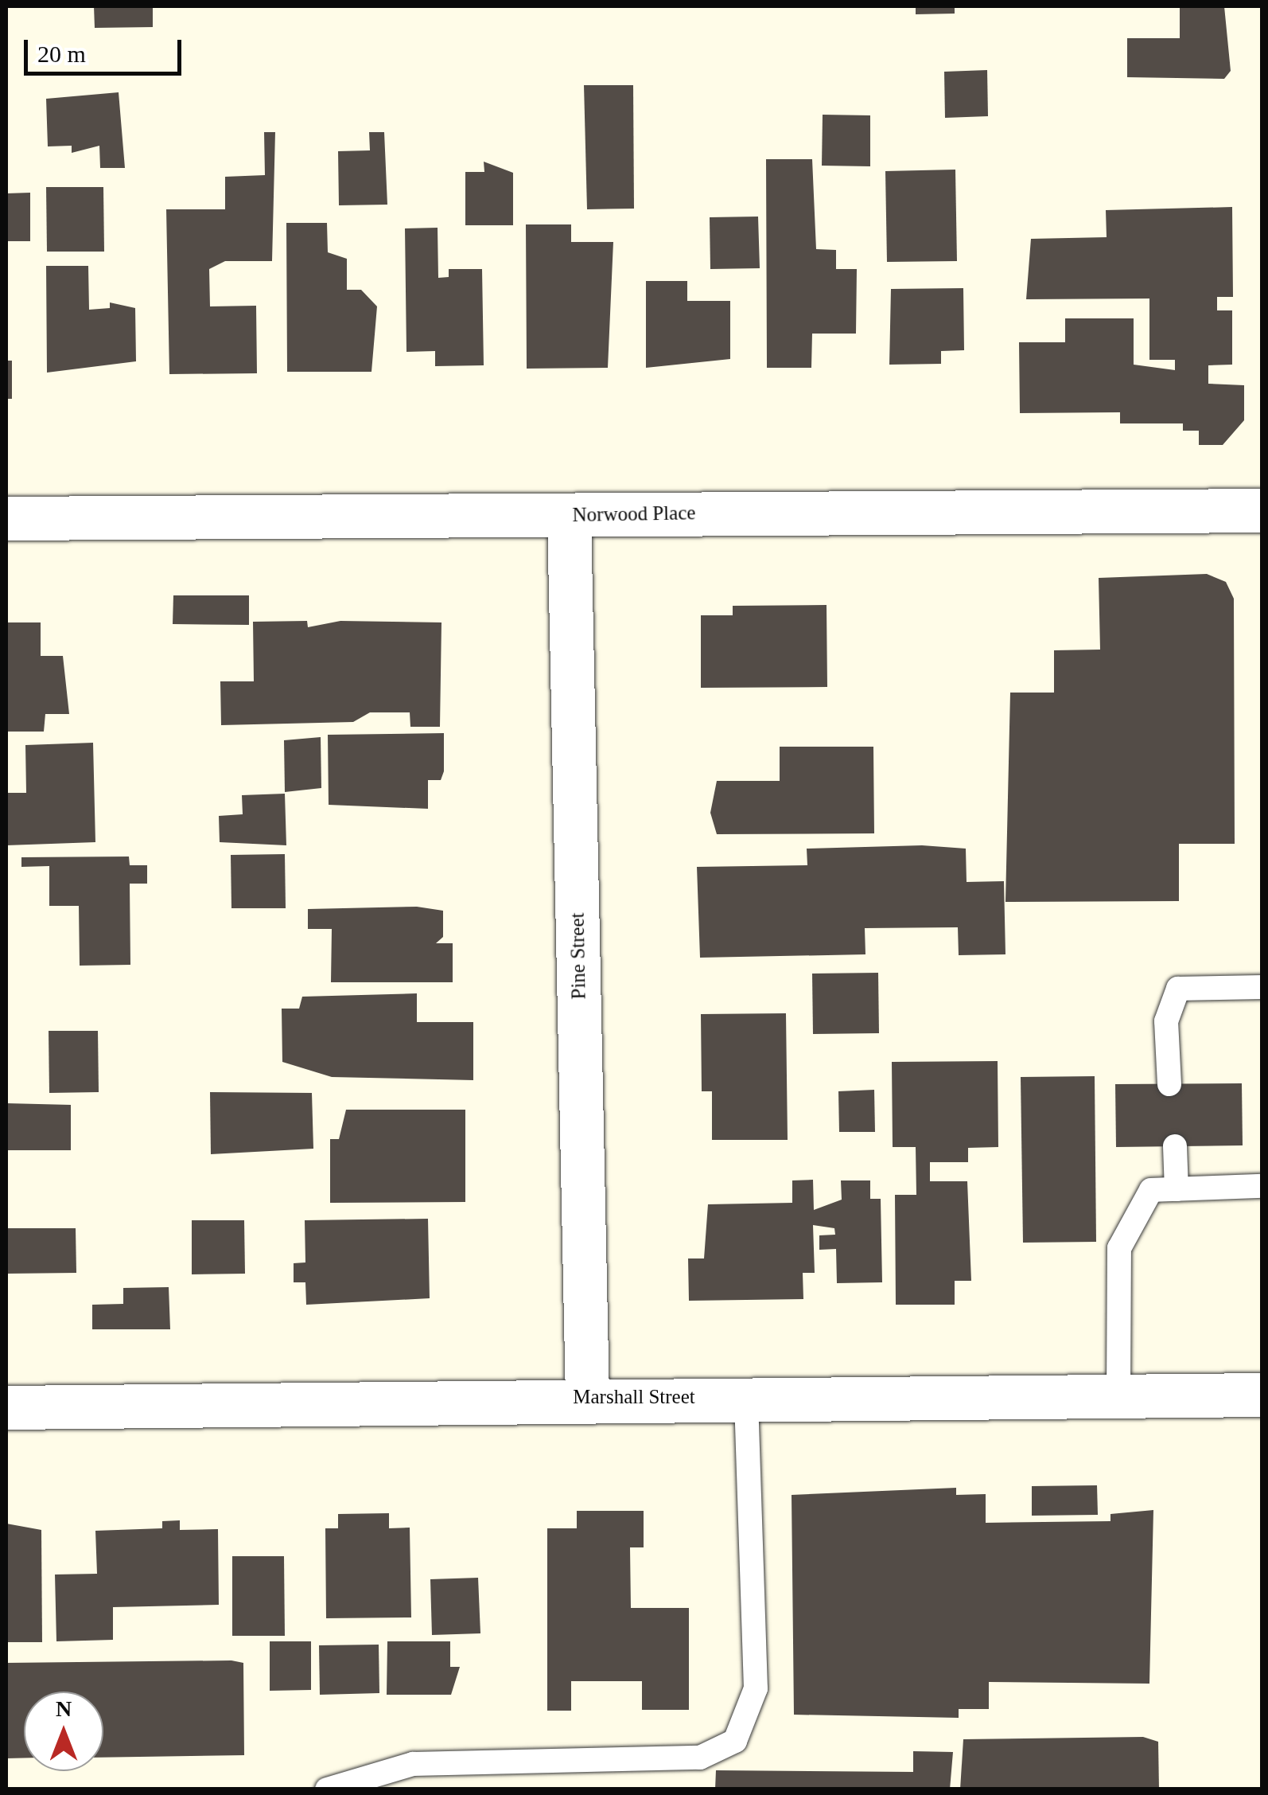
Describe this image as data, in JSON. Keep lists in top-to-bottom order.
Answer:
{
  "streets": {
    "street": ["Norwood Place", "Pine Street", "Marshall Street"]
  },
  "crossings": [
    ["Norwood Place", "Pine Street"],
    ["Pine Street", "Marshall Street"]
  ],
  "scale_bar": "20 m",
  "north": "top"
}
